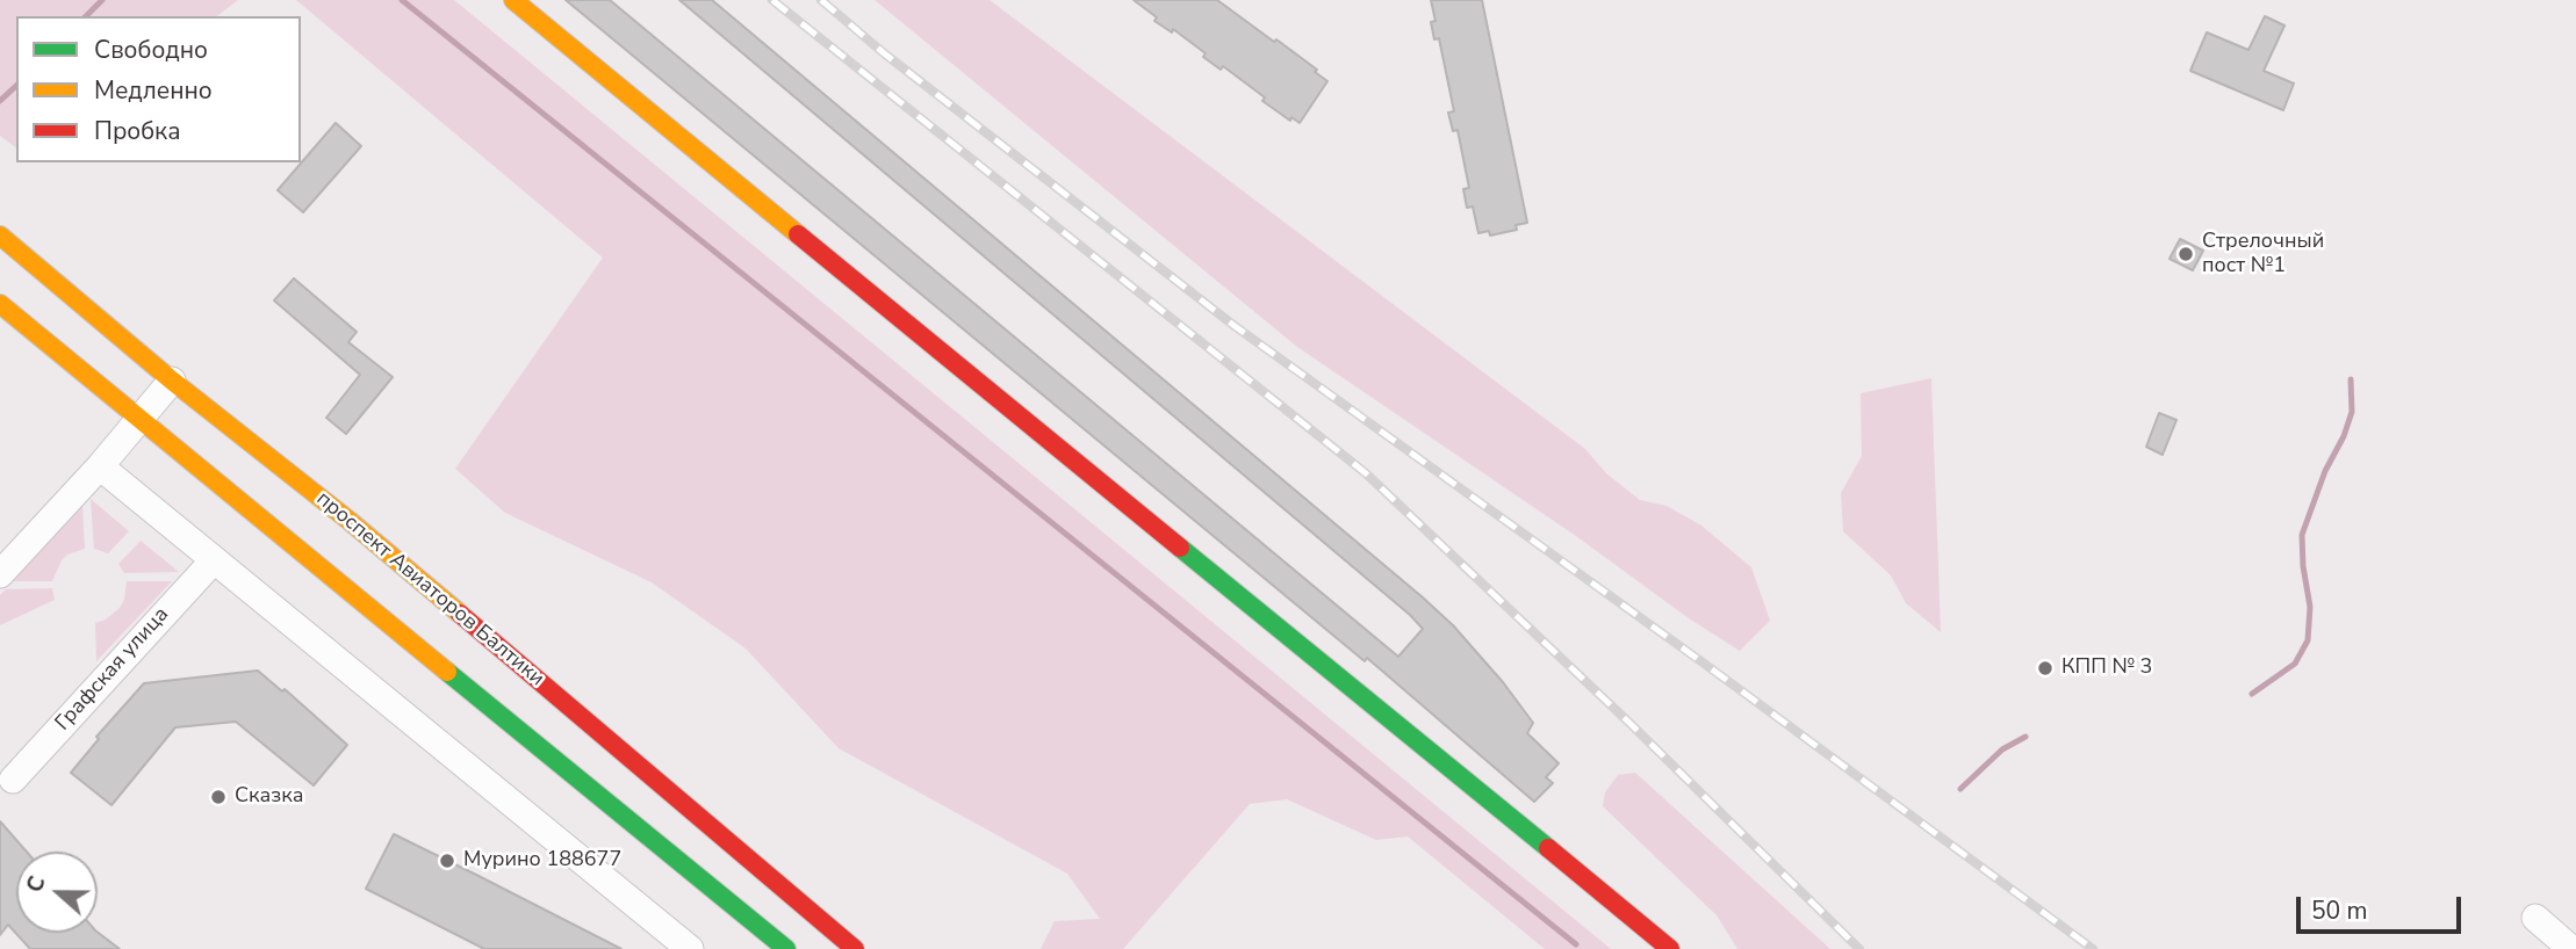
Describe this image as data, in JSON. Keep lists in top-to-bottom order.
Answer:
{
  "streets": {
    "street": ["проспект Авиаторов Балтики", "Графская улица"]
  },
  "places": [
    "Стрелочный пост №1",
    "КПП № 3",
    "Сказка",
    "Мурино 188677"
  ],
  "legend": ["Свободно", "Медленно", "Пробка"],
  "scale_bar": "50 m",
  "north": "left"
}
